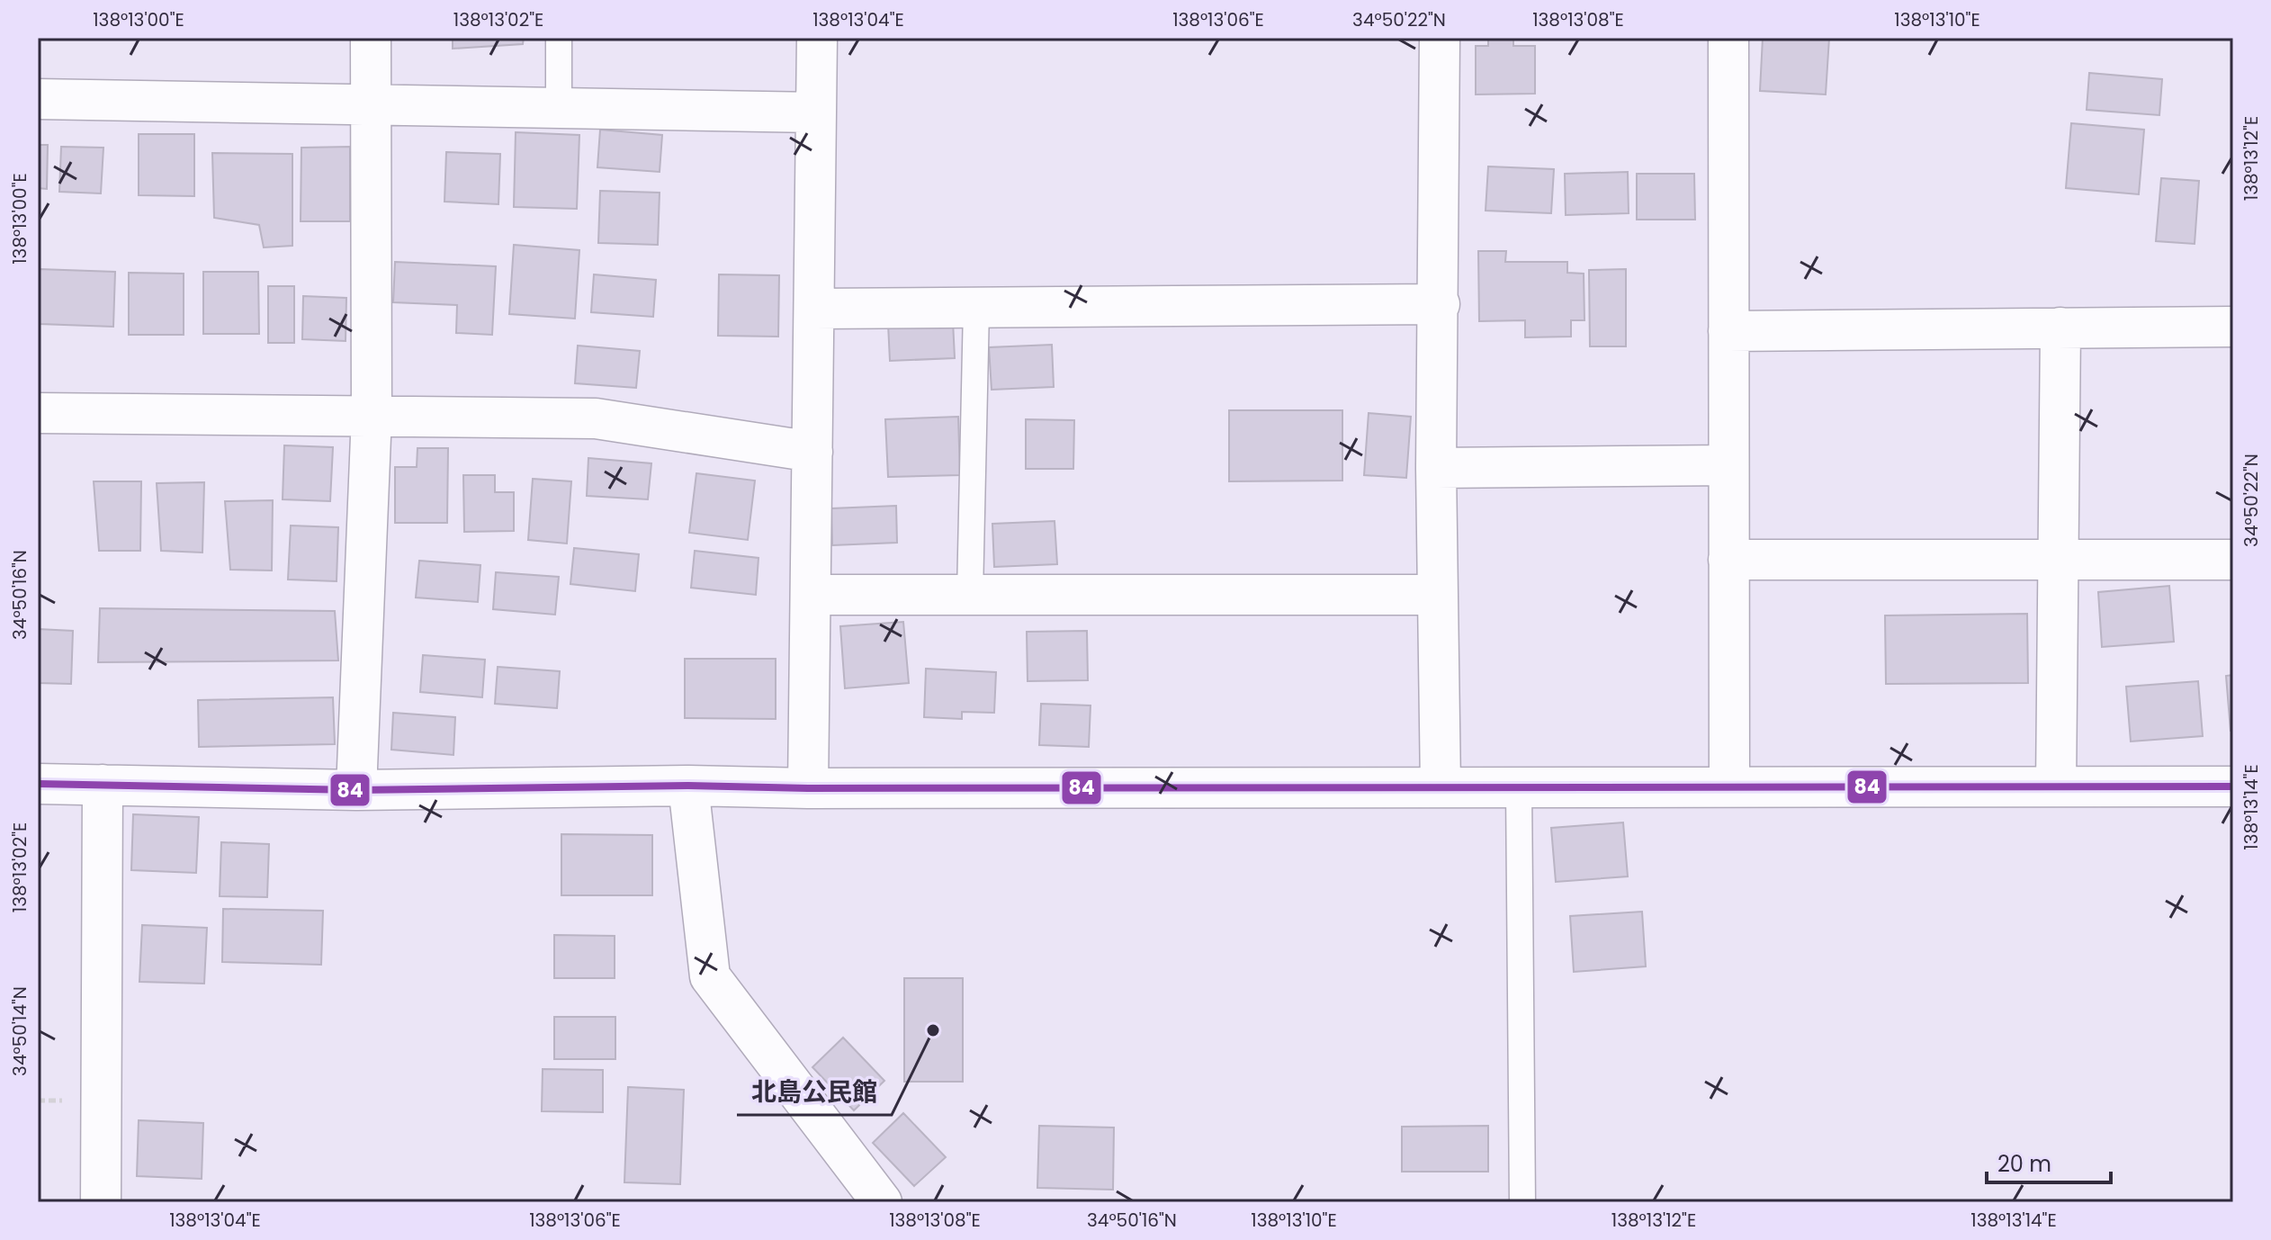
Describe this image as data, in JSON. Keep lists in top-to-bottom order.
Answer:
{
  "places": ["北島公民館"],
  "lines": ["transit line 84"],
  "scale_bar": "20 m",
  "coordinates": [
    "138°13'00\"E",
    "138°13'02\"E",
    "138°13'04\"E",
    "138°13'06\"E",
    "34°50'22\"N",
    "138°13'08\"E",
    "138°13'10\"E",
    "138°13'12\"E",
    "34°50'16\"N",
    "138°13'14\"E",
    "34°50'14\"N"
  ]
}
